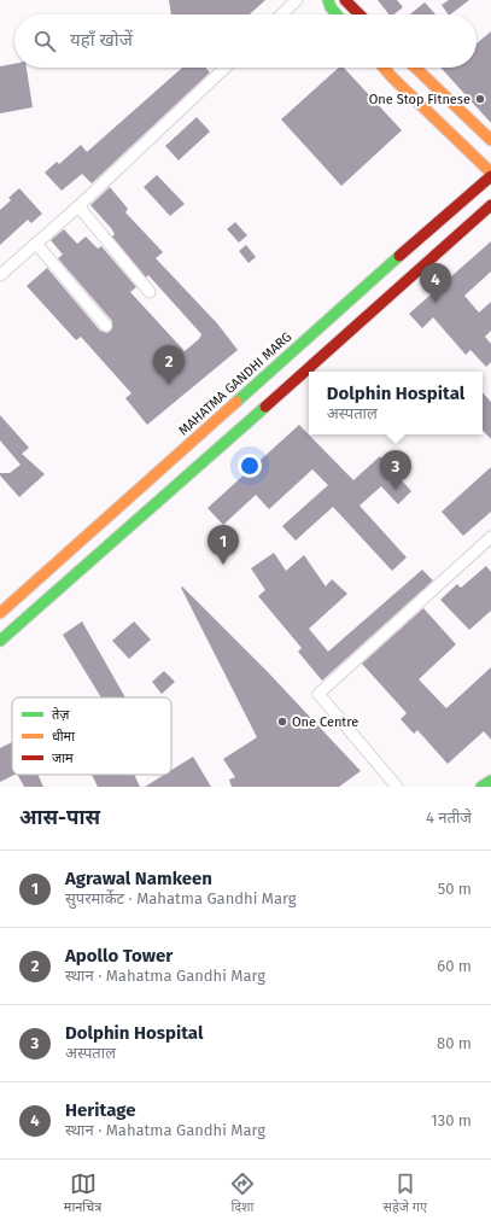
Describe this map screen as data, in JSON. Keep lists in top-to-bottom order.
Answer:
{
  "streets": {
    "main road": ["MAHATMA GANDHI MARG"]
  },
  "places": ["One Stop Fitnese", "One Centre"],
  "legend": ["तेज़", "धीमा", "जाम"],
  "page": {
    "search": "यहाँ खोजें",
    "pins": [
      "4",
      "2",
      "3",
      "1"
    ],
    "popup": ["Dolphin Hospital", "अस्पताल"],
    "heading": ["आस-पास", "4 नतीजे"],
    "list": [
      {
        "mark": "1",
        "name": "Agrawal Namkeen",
        "note": "सुपरमार्केट · Mahatma Gandhi Marg",
        "value": "50 m"
      },
      {
        "mark": "2",
        "name": "Apollo Tower",
        "note": "स्थान · Mahatma Gandhi Marg",
        "value": "60 m"
      },
      {
        "mark": "3",
        "name": "Dolphin Hospital",
        "note": "अस्पताल",
        "value": "80 m"
      },
      {
        "mark": "4",
        "name": "Heritage",
        "note": "स्थान · Mahatma Gandhi Marg",
        "value": "130 m"
      }
    ],
    "nav": ["मानचित्र", "दिशा", "सहेजे गए"]
  }
}
